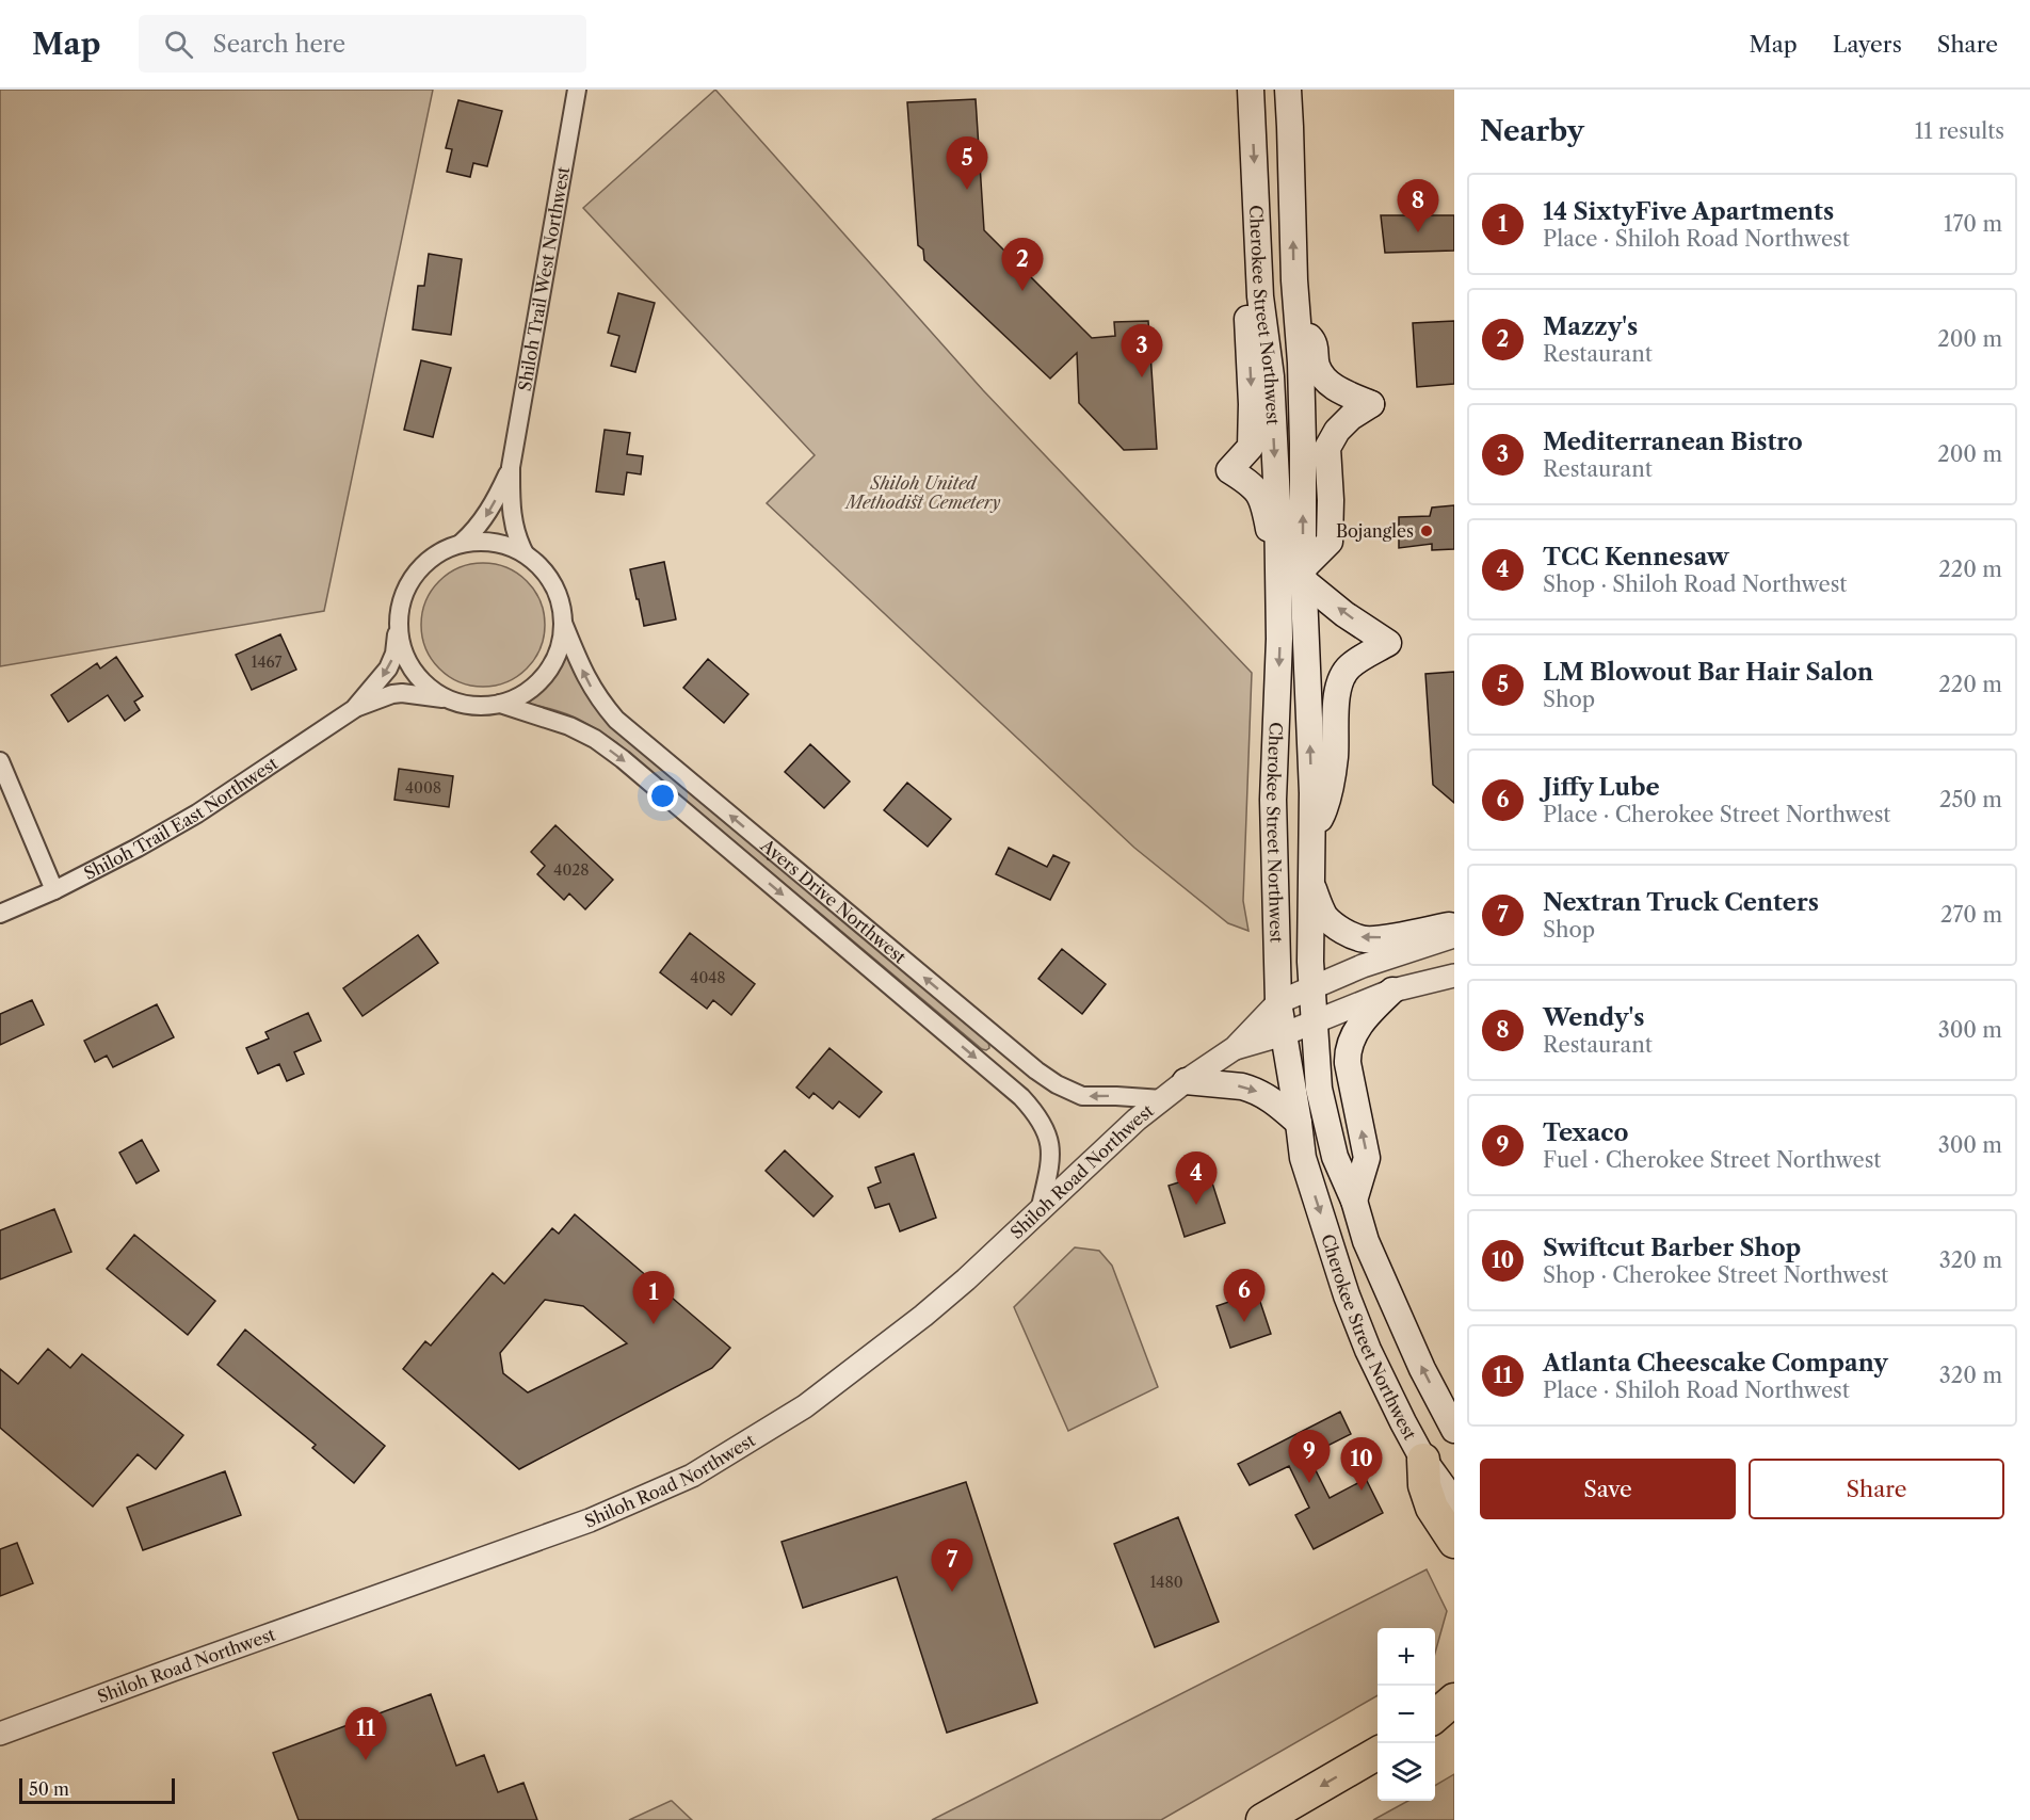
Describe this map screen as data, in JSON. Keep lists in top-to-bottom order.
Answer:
{
  "streets": {
    "main road": ["Cherokee Street Northwest"],
    "street": [
      "Shiloh Trail West Northwest",
      "Shiloh Trail East Northwest",
      "Ayers Drive Northwest",
      "Shiloh Road Northwest"
    ]
  },
  "crossings": [
    ["Shiloh Trail West Northwest", "Shiloh Trail East Northwest"],
    ["Shiloh Trail West Northwest", "Ayers Drive Northwest"],
    ["Cherokee Street Northwest", "Shiloh Road Northwest"],
    ["Shiloh Trail East Northwest", "Ayers Drive Northwest"],
    ["Ayers Drive Northwest", "Shiloh Road Northwest"]
  ],
  "parks": ["Shiloh United Methodist Cemetery"],
  "places": ["Bojangles"],
  "house_numbers": [
    "1467",
    "4008",
    "4028",
    "4048",
    "1480"
  ],
  "scale_bar": "50 m",
  "page": {
    "header": "Map",
    "search": "Search here",
    "nav": ["Map", "Layers", "Share"],
    "heading": ["Nearby", "11 results"],
    "pins": [
      "5",
      "8",
      "2",
      "3",
      "4",
      "6",
      "1",
      "9",
      "10",
      "7",
      "11"
    ],
    "list": [
      {
        "mark": "1",
        "name": "14 SixtyFive Apartments",
        "note": "Place · Shiloh Road Northwest",
        "value": "170 m"
      },
      {
        "mark": "2",
        "name": "Mazzy's",
        "note": "Restaurant",
        "value": "200 m"
      },
      {
        "mark": "3",
        "name": "Mediterranean Bistro",
        "note": "Restaurant",
        "value": "200 m"
      },
      {
        "mark": "4",
        "name": "TCC Kennesaw",
        "note": "Shop · Shiloh Road Northwest",
        "value": "220 m"
      },
      {
        "mark": "5",
        "name": "LM Blowout Bar Hair Salon",
        "note": "Shop",
        "value": "220 m"
      },
      {
        "mark": "6",
        "name": "Jiffy Lube",
        "note": "Place · Cherokee Street Northwest",
        "value": "250 m"
      },
      {
        "mark": "7",
        "name": "Nextran Truck Centers",
        "note": "Shop",
        "value": "270 m"
      },
      {
        "mark": "8",
        "name": "Wendy's",
        "note": "Restaurant",
        "value": "300 m"
      },
      {
        "mark": "9",
        "name": "Texaco",
        "note": "Fuel · Cherokee Street Northwest",
        "value": "300 m"
      },
      {
        "mark": "10",
        "name": "Swiftcut Barber Shop",
        "note": "Shop · Cherokee Street Northwest",
        "value": "320 m"
      },
      {
        "mark": "11",
        "name": "Atlanta Cheescake Company",
        "note": "Place · Shiloh Road Northwest",
        "value": "320 m"
      }
    ],
    "buttons": ["Save", "Share"],
    "map_buttons": ["+", "−"],
    "scale": "50 m"
  }
}
